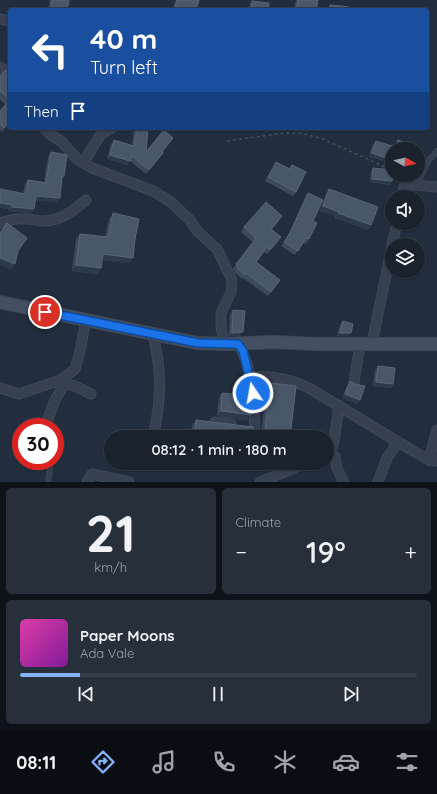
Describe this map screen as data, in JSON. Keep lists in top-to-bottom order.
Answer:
{
  "north": "right",
  "page": {
    "turn": ["40 m", "Turn left"],
    "then": "Then",
    "limit": "30",
    "trip": "08:12 · 1 min · 180 m",
    "tile": [
      ["21", "km/h"],
      "Climate"
    ],
    "heat": ["−", "19°", "+"],
    "song": ["Paper Moons", "Ada Vale"],
    "tabs": "08:11"
  }
}
